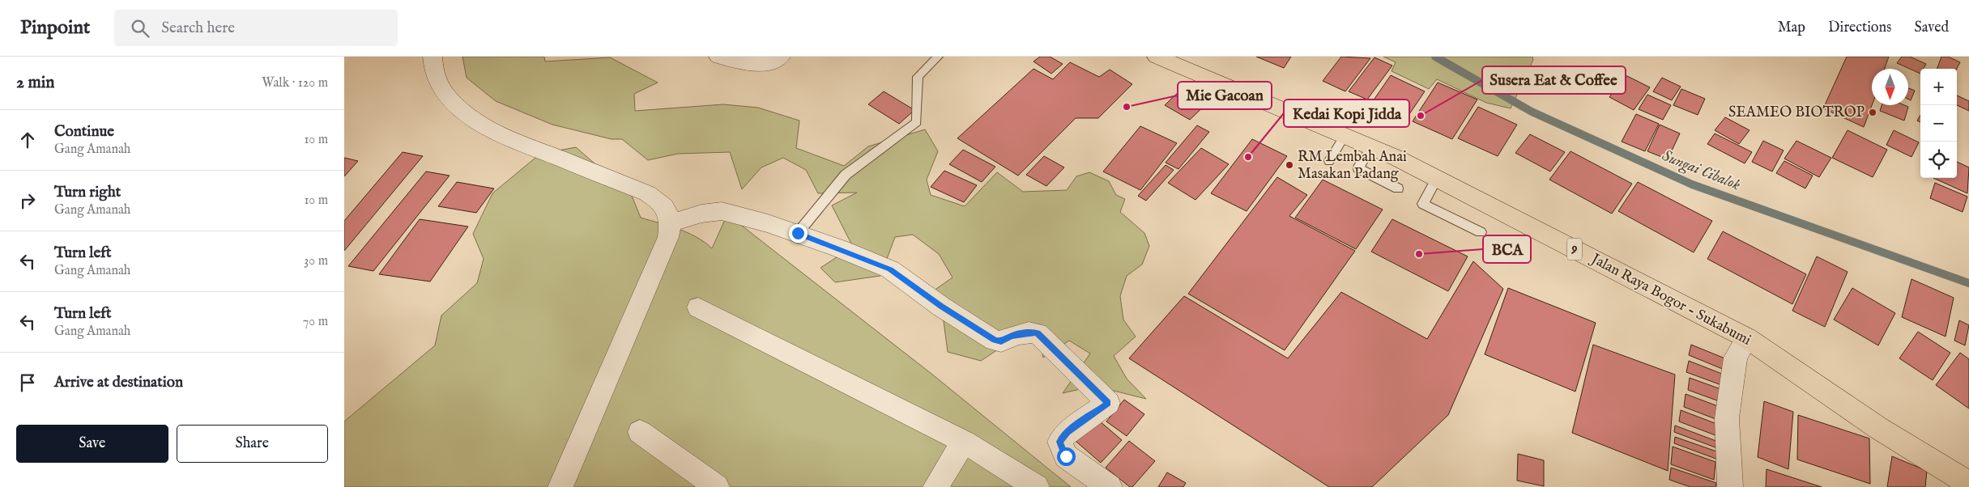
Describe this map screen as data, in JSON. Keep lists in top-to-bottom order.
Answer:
{
  "streets": {
    "highway": ["9", "Jalan Raya Bogor - Sukabumi"]
  },
  "water": ["Sungai Cibalok"],
  "places": [
    "Mie Gacoan",
    "SEAMEO BIOTROP",
    "Susera Eat & Coffee",
    "Kedai Kopi Jidda",
    "RM Lembah Anai Masakan Padang",
    "BCA"
  ],
  "north": "bottom",
  "page": {
    "header": "Pinpoint",
    "search": "Search here",
    "nav": ["Map", "Directions", "Saved"],
    "heading": ["2 min", "Walk · 120 m"],
    "map_buttons": ["+", "−"],
    "list": [
      ["Continue", "Gang Amanah", "10 m"],
      ["Turn right", "Gang Amanah", "10 m"],
      ["Turn left", "Gang Amanah", "30 m"],
      ["Turn left", "Gang Amanah", "70 m"],
      "Arrive at destination"
    ],
    "buttons": ["Save", "Share"]
  }
}
